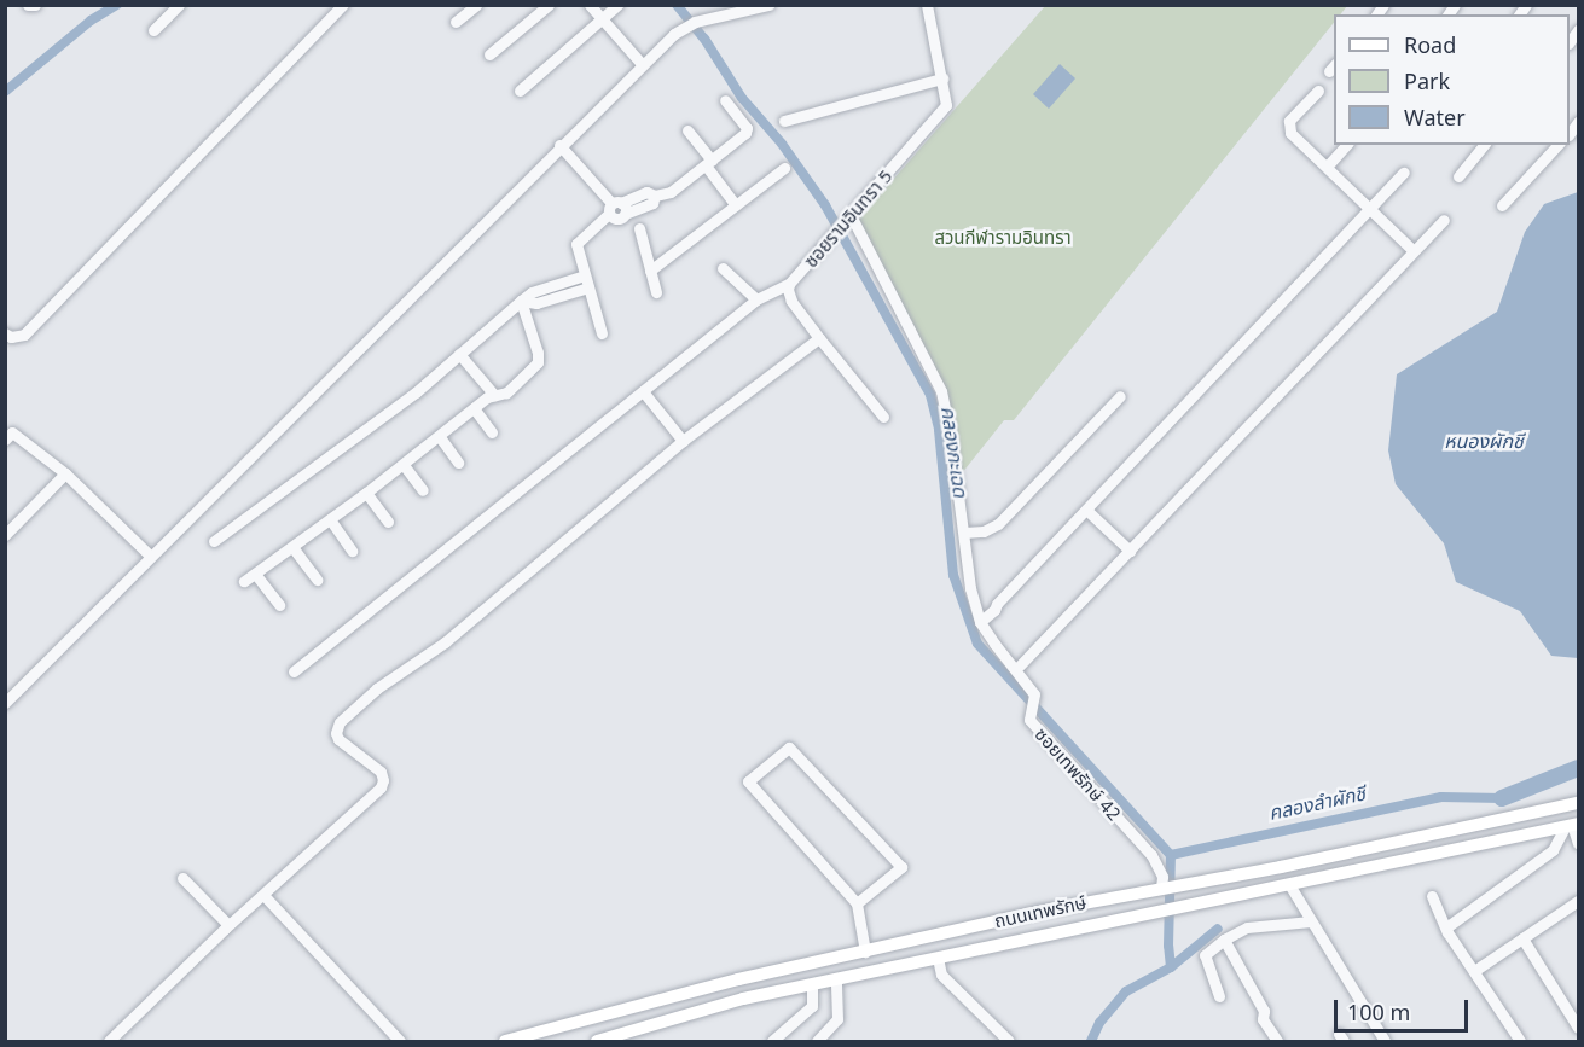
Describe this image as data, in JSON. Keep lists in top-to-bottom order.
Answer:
{
  "streets": {
    "main road": ["ถนนเทพรักษ์"],
    "street": ["ซอยรามอินทรา 5", "ซอยเทพรักษ์ 42"]
  },
  "crossings": [
    ["ซอยรามอินทรา 5", "ซอยเทพรักษ์ 42"],
    ["ซอยเทพรักษ์ 42", "ถนนเทพรักษ์"]
  ],
  "water": ["หนองผักชี", "คลองกะเฉด", "คลองลำผักชี"],
  "parks": ["สวนกีฬารามอินทรา"],
  "legend": ["Road", "Park", "Water"],
  "scale_bar": "100 m"
}
